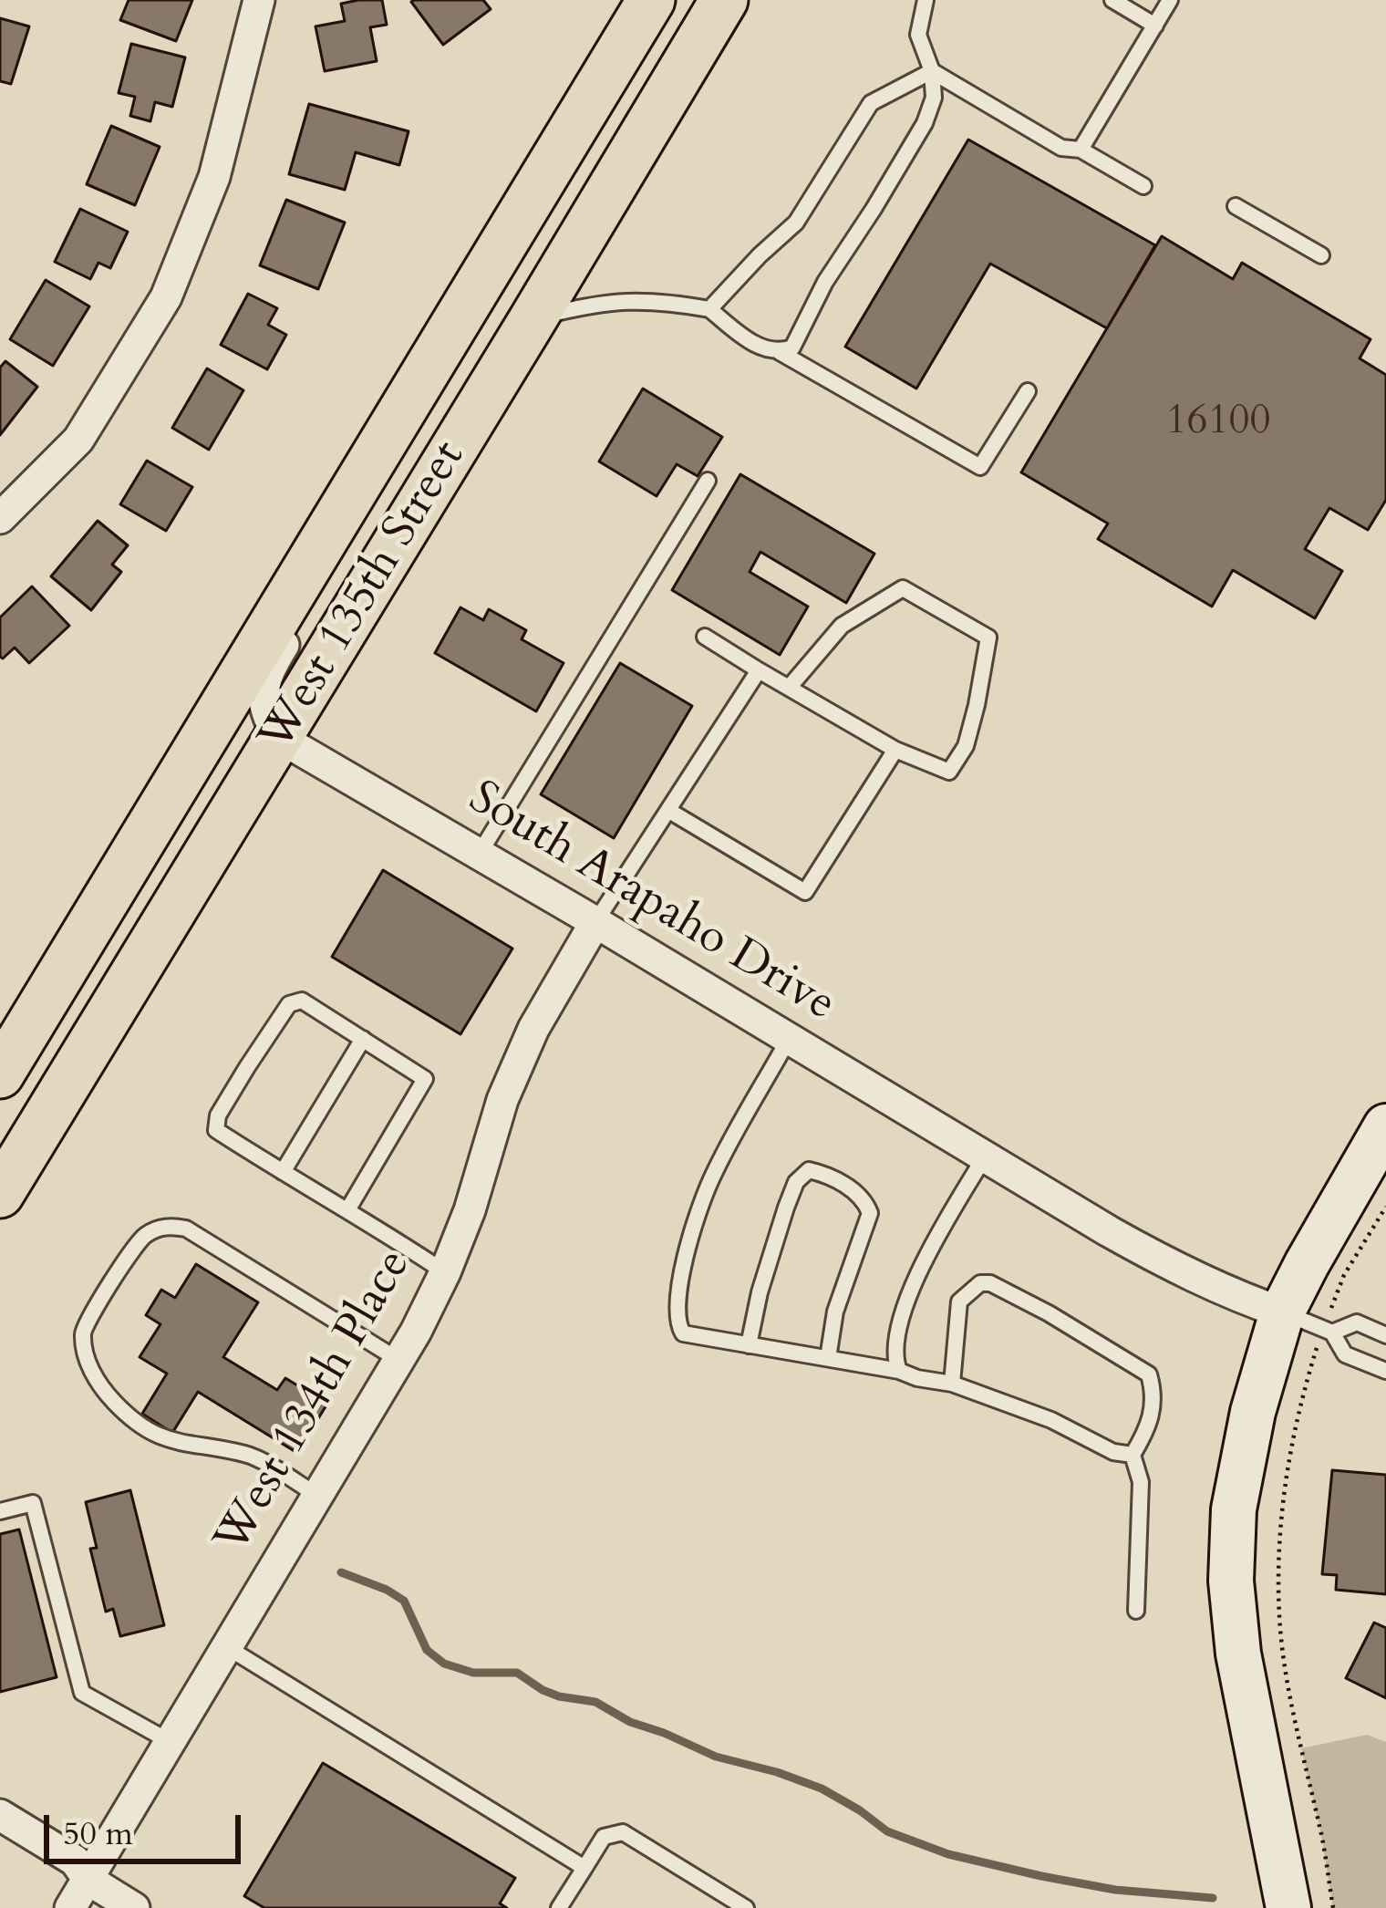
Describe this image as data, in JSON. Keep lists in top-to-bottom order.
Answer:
{
  "streets": {
    "main road": ["West 135th Street"],
    "street": ["South Arapaho Drive", "West 134th Place"]
  },
  "crossings": [
    ["West 135th Street", "South Arapaho Drive"],
    ["South Arapaho Drive", "West 134th Place"]
  ],
  "house_numbers": ["16100"],
  "scale_bar": "50 m"
}
